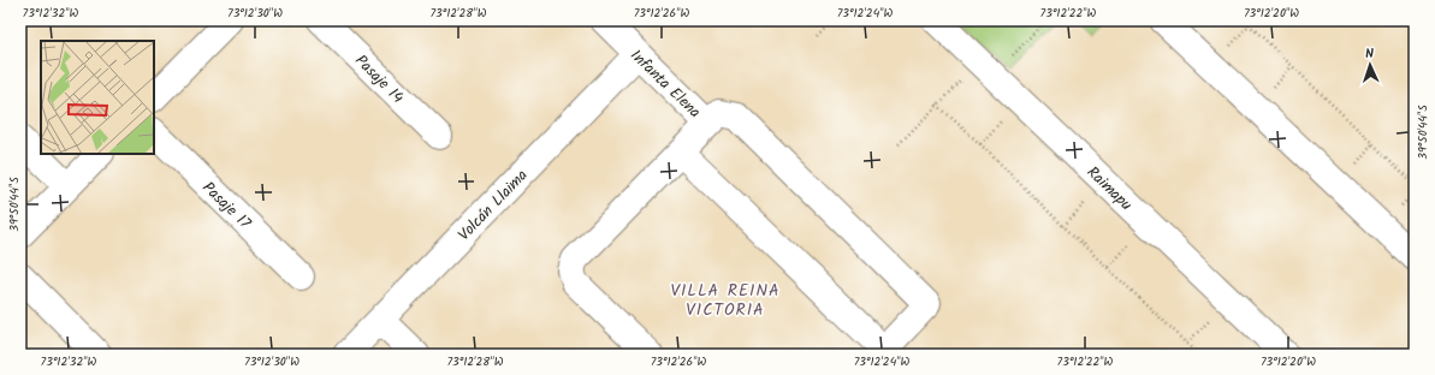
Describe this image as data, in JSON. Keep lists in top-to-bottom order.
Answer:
{
  "streets": {
    "street": [
      "Pasaje 14",
      "Infanta Elena",
      "Raimapu",
      "Pasaje 17",
      "Volcán Llaima"
    ]
  },
  "crossings": [
    ["Infanta Elena", "Volcán Llaima"]
  ],
  "districts": ["VILLA REINA VICTORIA"],
  "north": "top",
  "coordinates": [
    "73°12'32\"W",
    "73°12'30\"W",
    "73°12'28\"W",
    "73°12'26\"W",
    "73°12'24\"W",
    "73°12'22\"W",
    "73°12'20\"W",
    "39°50'44\"S"
  ]
}
